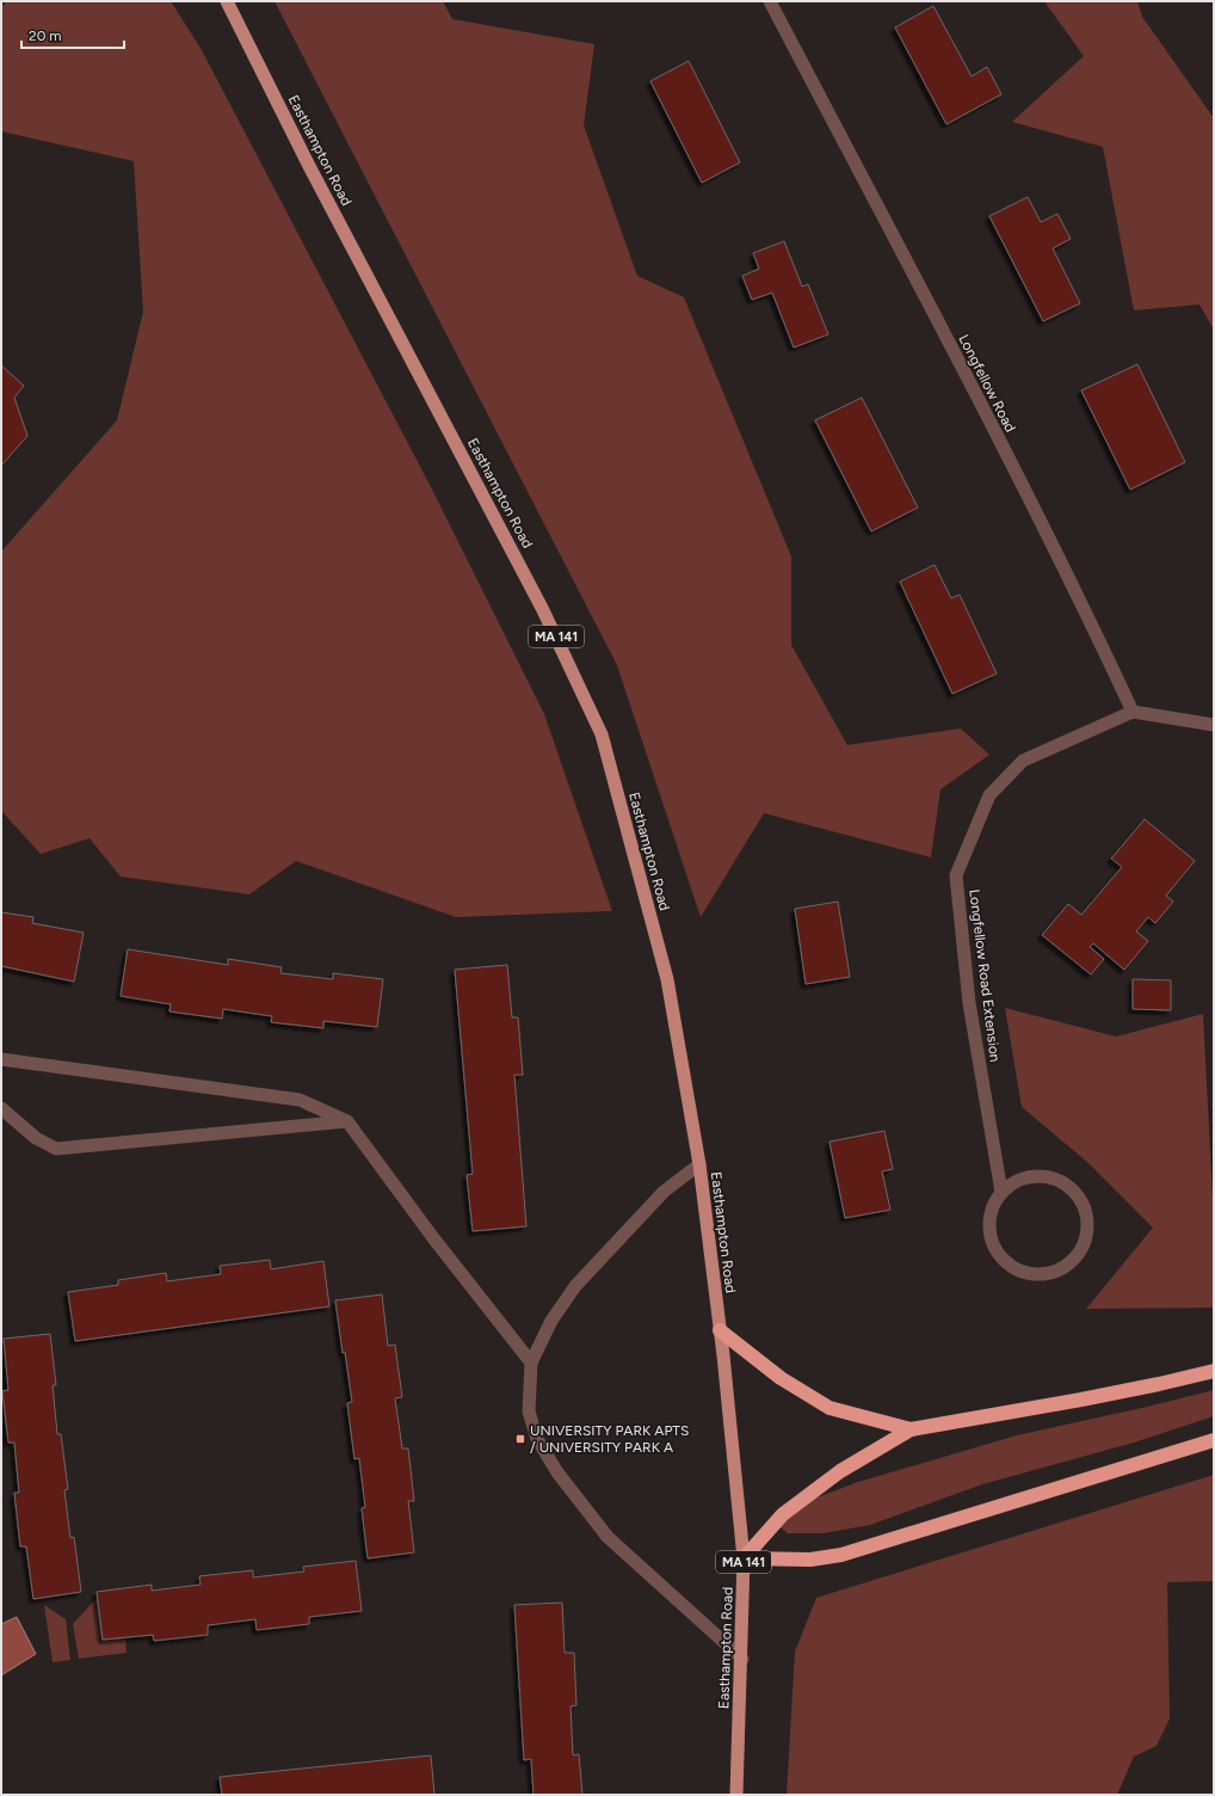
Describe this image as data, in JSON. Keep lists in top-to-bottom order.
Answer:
{
  "streets": {
    "main road": ["Easthampton Road", "MA 141"],
    "street": ["Longfellow Road", "Longfellow Road Extension"]
  },
  "crossings": [
    ["Longfellow Road", "Longfellow Road Extension"]
  ],
  "places": {
    "transit": ["UNIVERSITY PARK APTS / UNIVERSITY PARK A"]
  },
  "scale_bar": "20 m"
}
